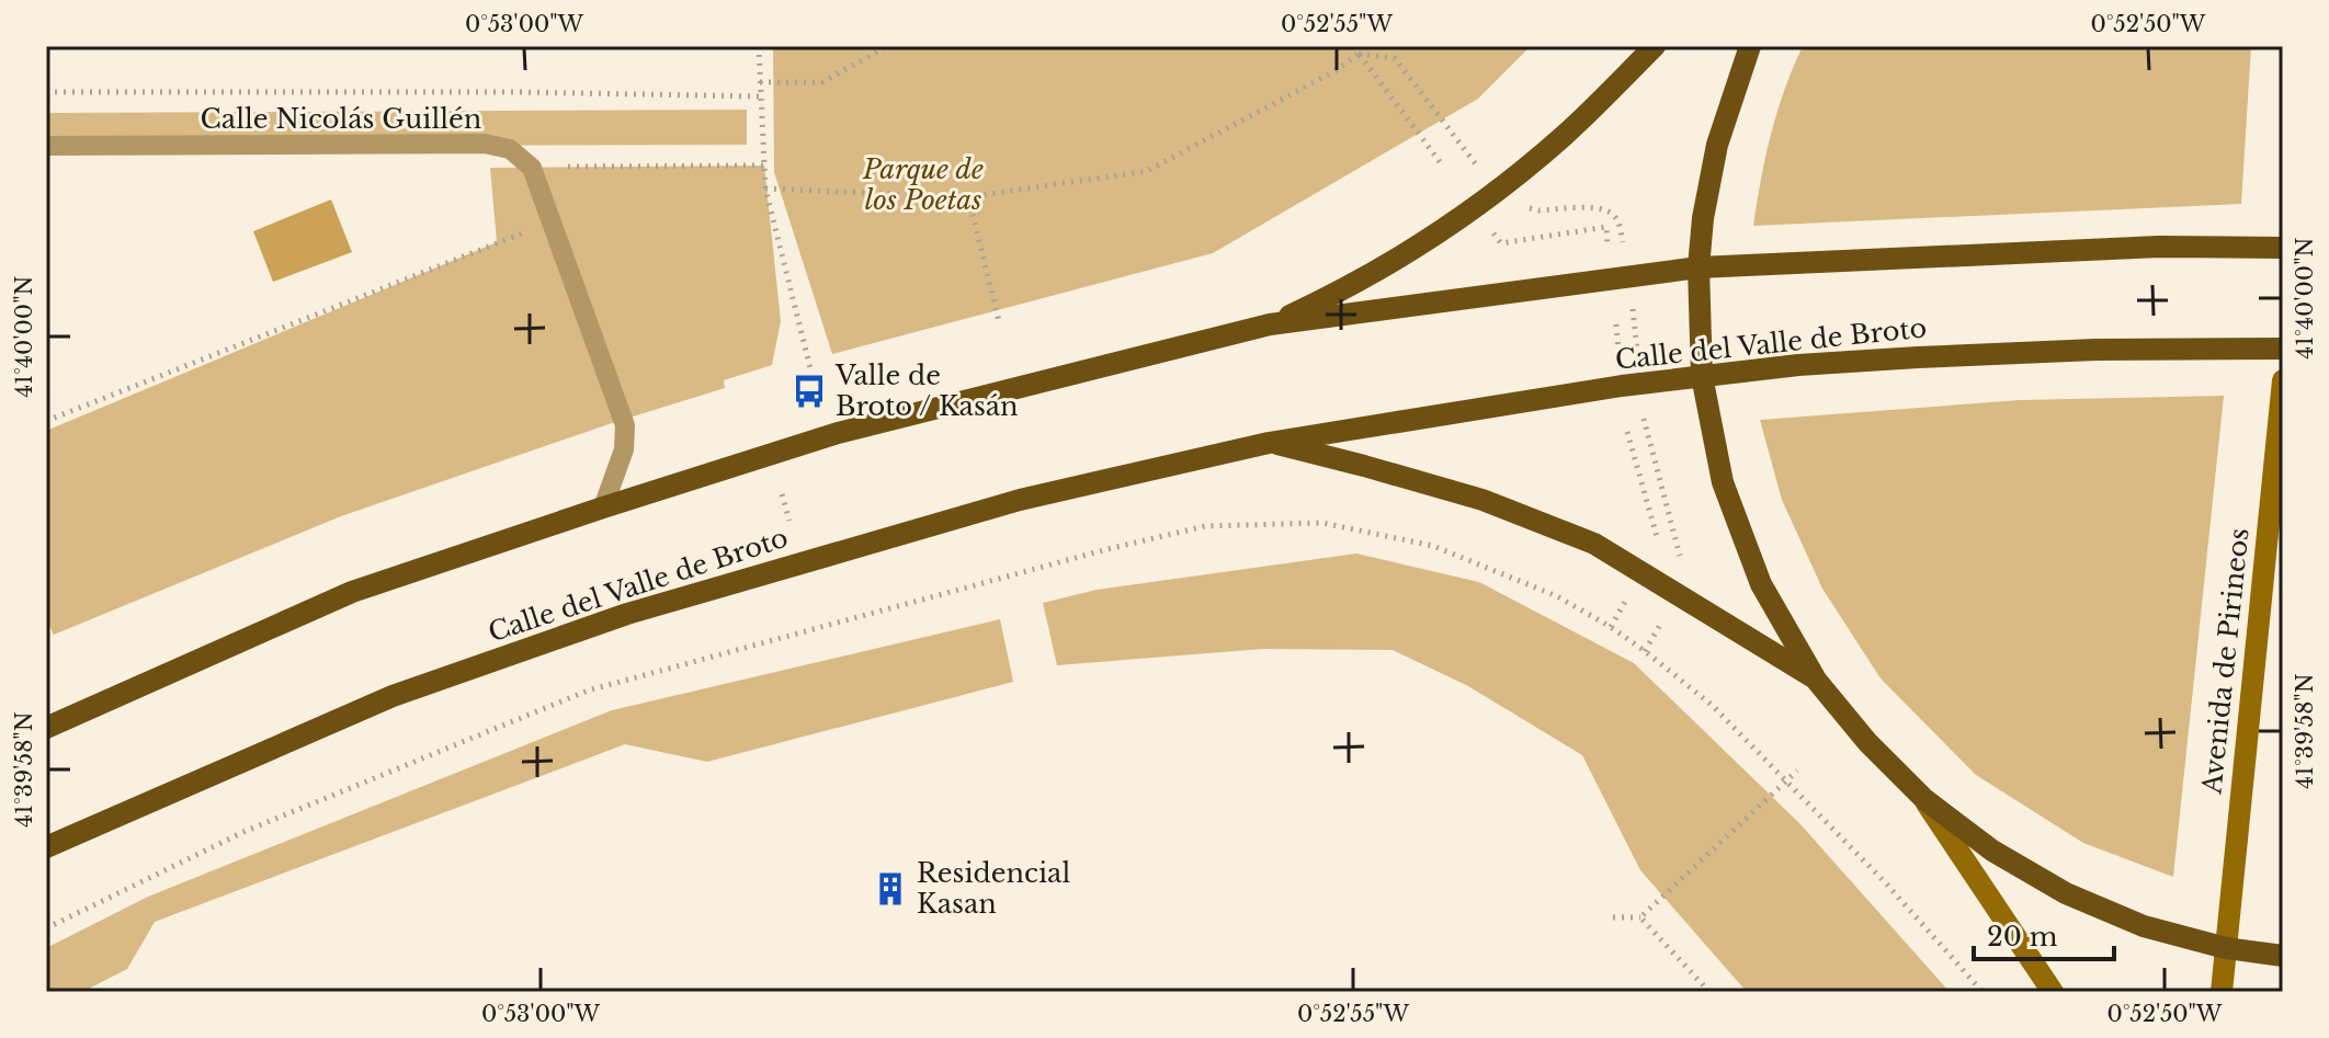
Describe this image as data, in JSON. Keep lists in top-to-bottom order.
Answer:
{
  "streets": {
    "main road": ["Calle del Valle de Broto", "Avenida de Pirineos"],
    "lane": ["Calle Nicolás Guillén"]
  },
  "parks": ["Parque de los Poetas"],
  "places": {
    "bus stop": ["Valle de Broto / Kasán"],
    "building": ["Residencial Kasan"]
  },
  "scale_bar": "20 m",
  "coordinates": [
    "0°53'00\"W",
    "0°52'55\"W",
    "0°52'50\"W",
    "41°40'00\"N",
    "41°39'58\"N"
  ]
}
